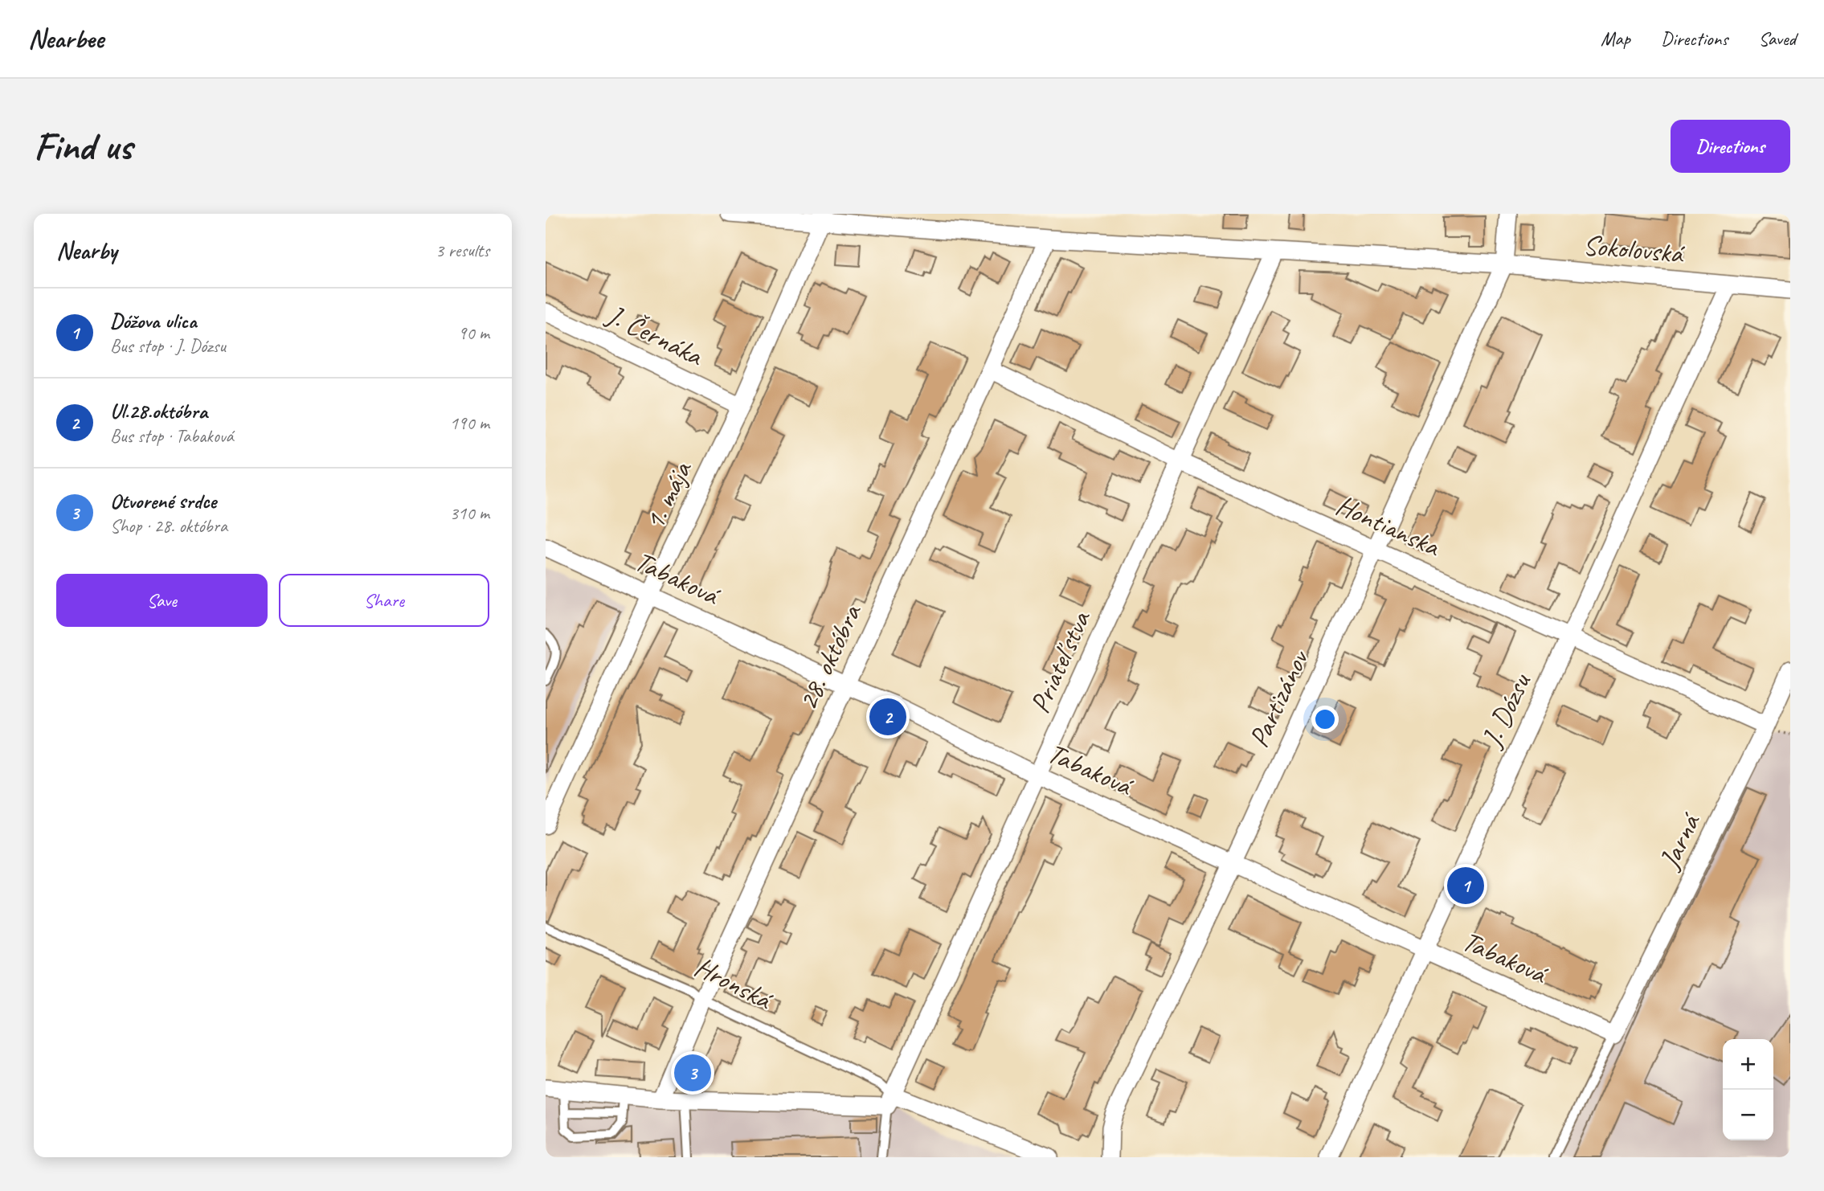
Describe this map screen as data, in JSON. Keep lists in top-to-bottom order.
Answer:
{
  "streets": {
    "street": [
      "Sokolovská",
      "J. Černáka",
      "1. mája",
      "Hontianska",
      "Tabaková",
      "28. októbra",
      "Priateľstva",
      "Partizánov",
      "J. Dózsu",
      "Jarná",
      "Hronská"
    ]
  },
  "crossings": [
    ["Sokolovská", "1. mája"],
    ["Sokolovská", "28. októbra"],
    ["Sokolovská", "Priateľstva"],
    ["Sokolovská", "Partizánov"],
    ["Sokolovská", "J. Dózsu"],
    ["J. Černáka", "1. mája"],
    ["1. mája", "Tabaková"],
    ["Hontianska", "28. októbra"],
    ["Hontianska", "Priateľstva"],
    ["Hontianska", "Partizánov"],
    ["Hontianska", "J. Dózsu"],
    ["Hontianska", "Jarná"],
    ["Tabaková", "28. októbra"],
    ["Tabaková", "Priateľstva"],
    ["Tabaková", "Partizánov"],
    ["Tabaková", "J. Dózsu"],
    ["Tabaková", "Jarná"],
    ["28. októbra", "Hronská"],
    ["Priateľstva", "Hronská"]
  ],
  "page": {
    "header": "Nearbee",
    "nav": ["Map", "Directions", "Saved"],
    "buttons": [
      "Directions",
      ["Save", "Share"]
    ],
    "title": "Find us",
    "heading": ["Nearby", "3 results"],
    "list": [
      {
        "mark": "1",
        "name": "Dóžova ulica",
        "note": "Bus stop · J. Dózsu",
        "value": "90 m"
      },
      {
        "mark": "2",
        "name": "Ul.28.októbra",
        "note": "Bus stop · Tabaková",
        "value": "190 m"
      },
      {
        "mark": "3",
        "name": "Otvorené srdce",
        "note": "Shop · 28. októbra",
        "value": "310 m"
      }
    ],
    "pins": ["2", "1", "3"],
    "map_buttons": ["+", "−"]
  }
}
